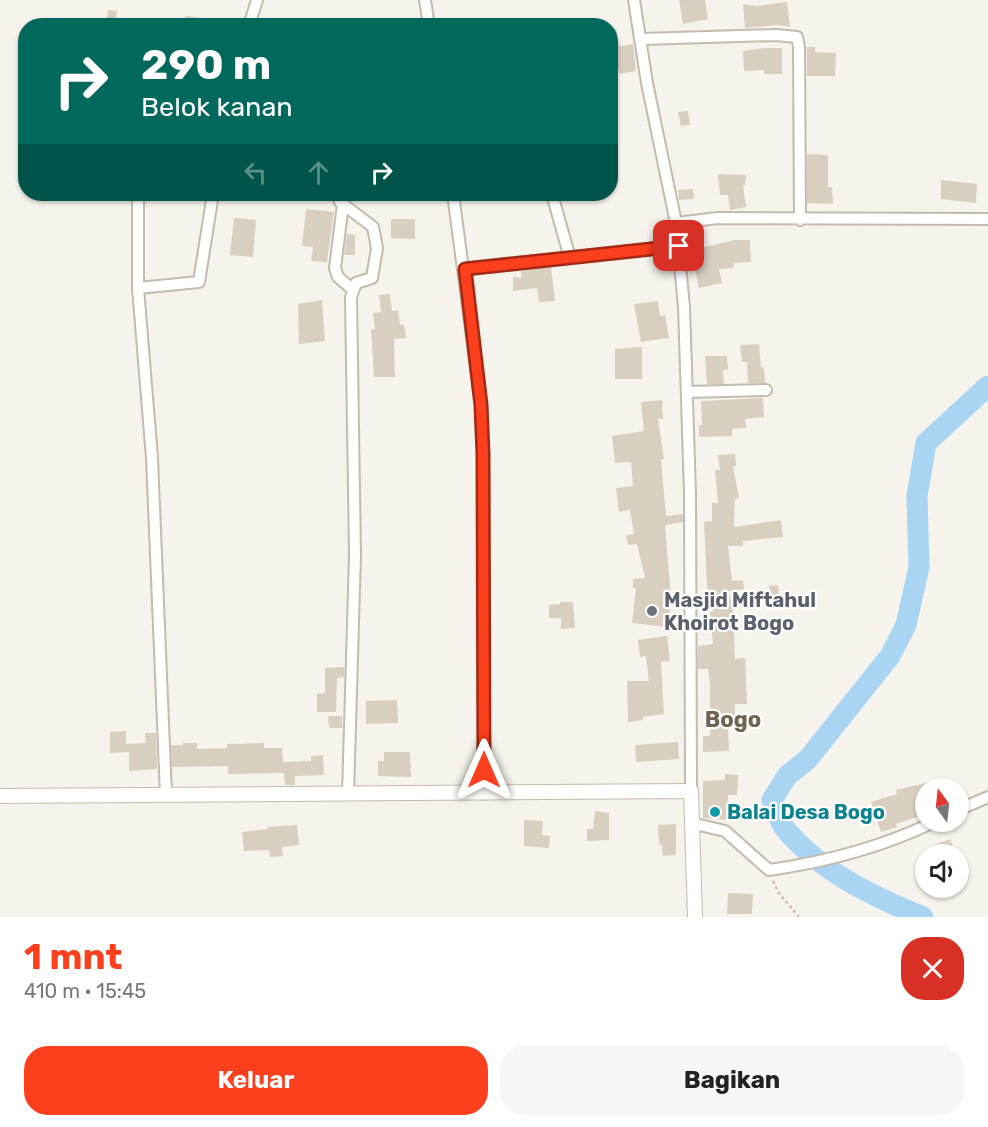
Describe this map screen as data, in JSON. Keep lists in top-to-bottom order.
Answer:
{
  "districts": ["Bogo"],
  "places": ["Masjid Miftahul Khoirot Bogo", "Balai Desa Bogo"],
  "north": "top",
  "page": {
    "turn": ["290 m", "Belok kanan"],
    "heading": ["1 mnt", "410 m · 15:45"],
    "buttons": ["Keluar", "Bagikan"]
  }
}
